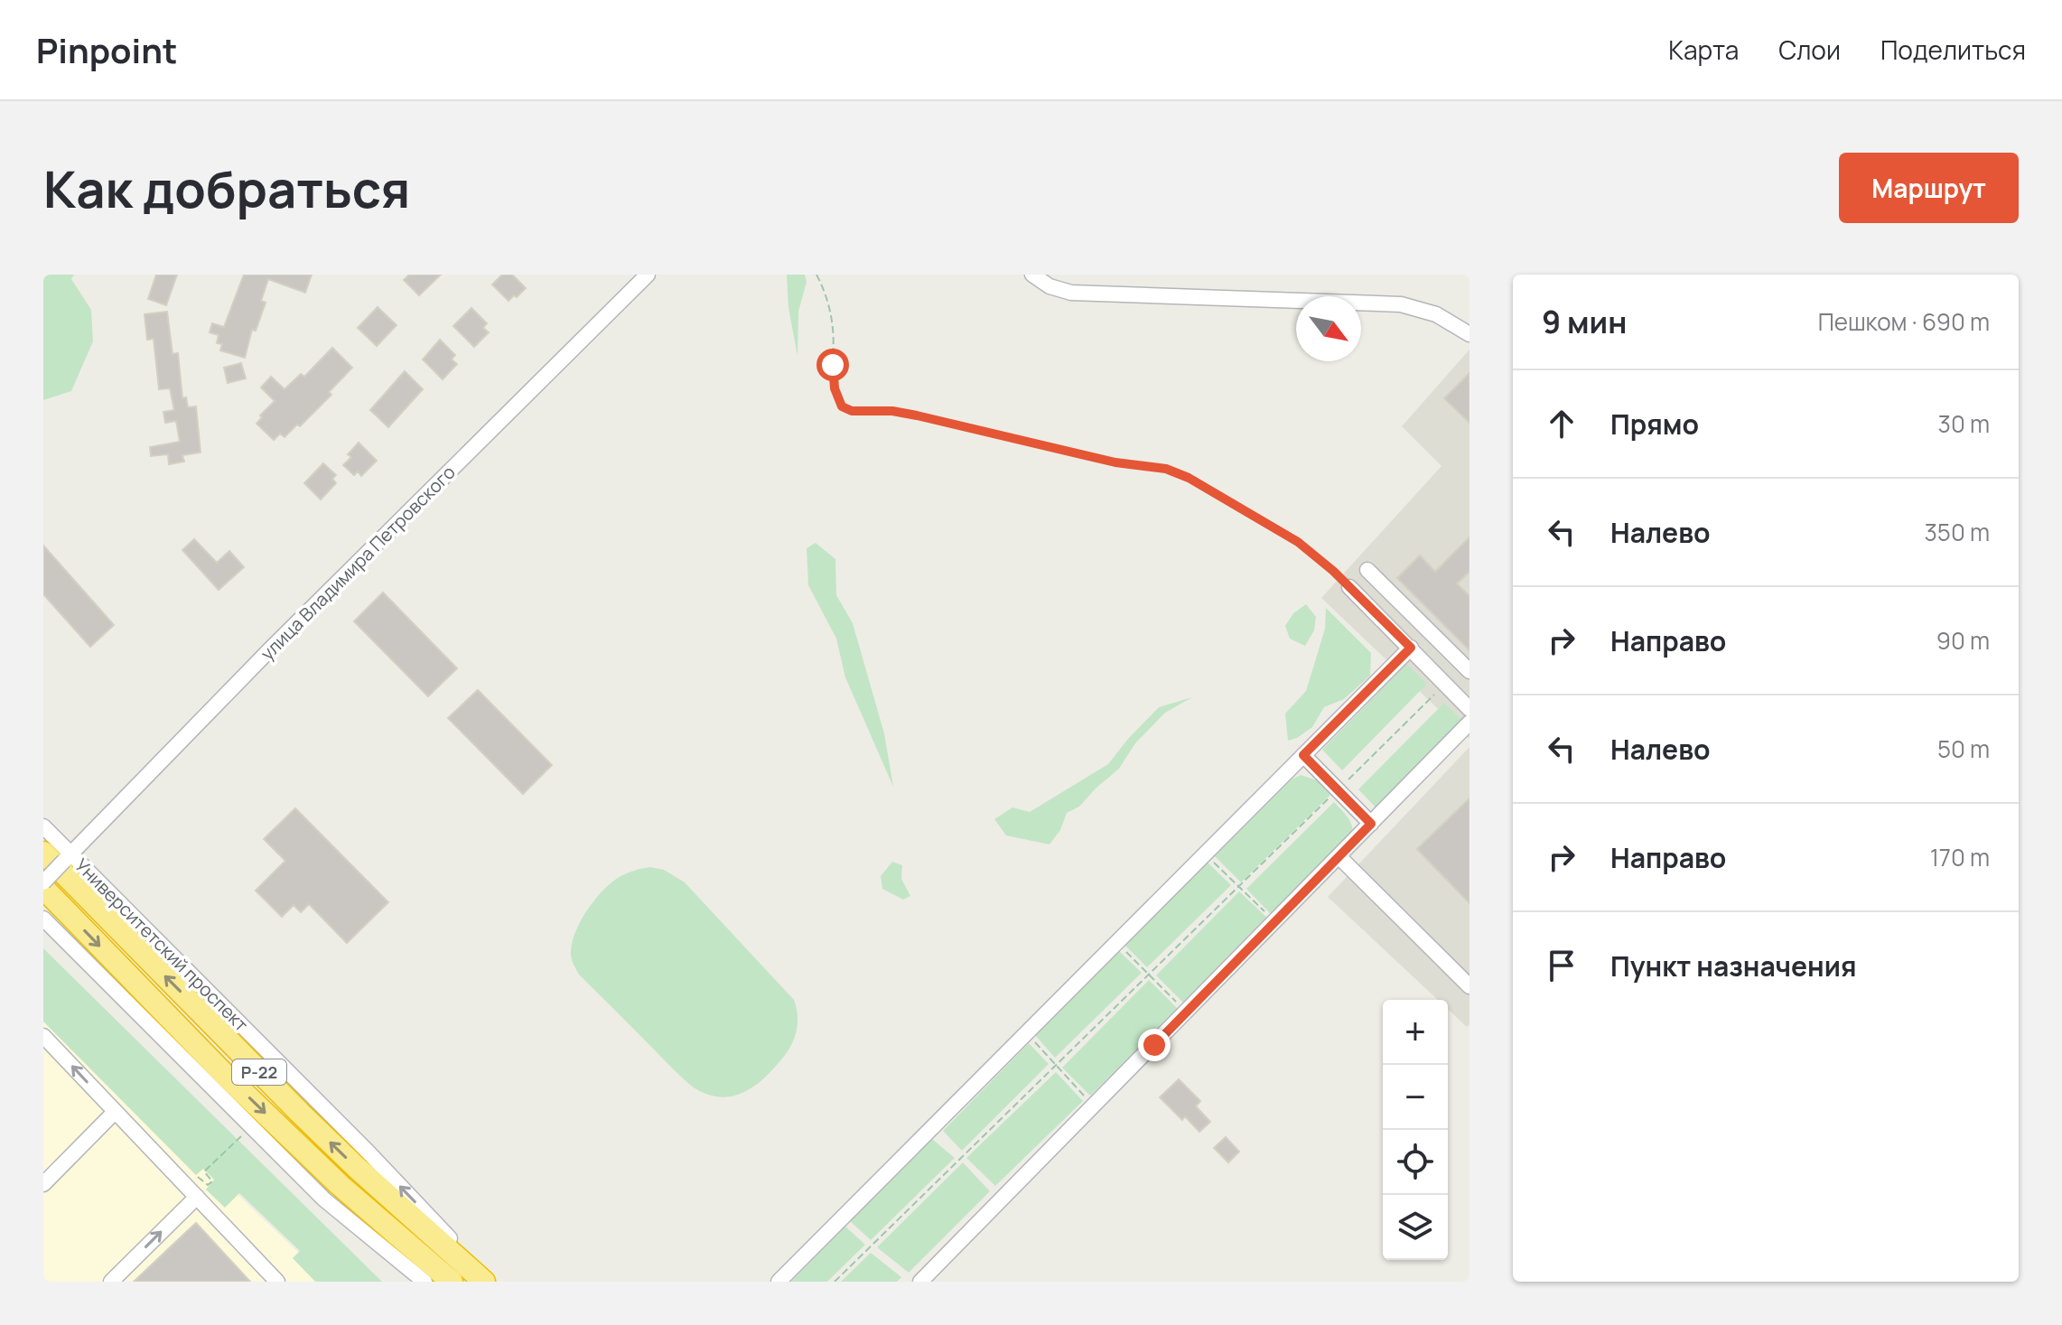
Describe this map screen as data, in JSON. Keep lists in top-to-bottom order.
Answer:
{
  "streets": {
    "highway": ["Университетский проспект", "Р-22"],
    "street": ["улица Владимира Петровского"]
  },
  "crossings": [
    ["улица Владимира Петровского", "Университетский проспект"]
  ],
  "north": "bottom right",
  "page": {
    "header": "Pinpoint",
    "nav": ["Карта", "Слои", "Поделиться"],
    "buttons": "Маршрут",
    "title": "Как добраться",
    "heading": ["9 мин", "Пешком · 690 m"],
    "list": [
      ["Прямо", "30 m"],
      ["Налево", "350 m"],
      ["Направо", "90 m"],
      ["Налево", "50 m"],
      ["Направо", "170 m"],
      "Пункт назначения"
    ],
    "map_buttons": ["+", "−"]
  }
}
